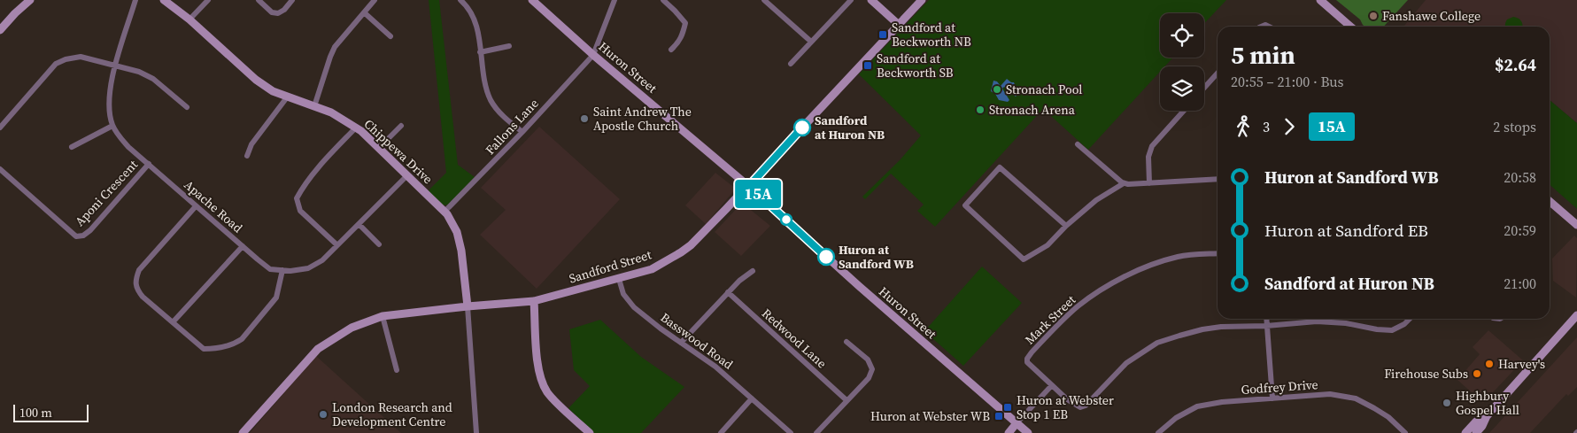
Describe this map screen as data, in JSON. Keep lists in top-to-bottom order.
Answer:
{
  "streets": {
    "street": [
      "Huron Street",
      "Fallons Lane",
      "Chippewa Drive",
      "Aponi Crescent",
      "Apache Road",
      "Sandford Street",
      "Mark Street",
      "Redwood Lane",
      "Basswood Road",
      "Godfrey Drive"
    ]
  },
  "crossings": [
    ["Huron Street", "Fallons Lane"],
    ["Huron Street", "Sandford Street"],
    ["Fallons Lane", "Chippewa Drive"],
    ["Chippewa Drive", "Apache Road"],
    ["Chippewa Drive", "Sandford Street"],
    ["Aponi Crescent", "Apache Road"],
    ["Sandford Street", "Basswood Road"]
  ],
  "places": {
    "other": [
      "Fanshawe College",
      "Stronach Pool",
      "Stronach Arena",
      "Saint Andrew The Apostle Church",
      "Sandford at Huron NB",
      "Huron at Sandford WB",
      "Harvey's",
      "Firehouse Subs",
      "Highbury Gospel Hall",
      "London Research and Development Centre"
    ],
    "transit": [
      "Sandford at Beckworth NB",
      "Sandford at Beckworth SB",
      "Huron at Webster Stop 1 EB",
      "Huron at Webster WB"
    ]
  },
  "lines": ["bus line 15A"],
  "scale_bar": "100 m",
  "page": {
    "on_map": "15A",
    "heading": ["5 min", "20:55 – 21:00 · Bus", "$2.64"],
    "legs": ["3", "15A", "2 stops"],
    "list": [
      {
        "name": "Huron at Sandford WB",
        "value": "20:58"
      },
      {
        "name": "Huron at Sandford EB",
        "value": "20:59"
      },
      {
        "name": "Sandford at Huron NB",
        "value": "21:00"
      }
    ],
    "scale": "100 m"
  }
}
